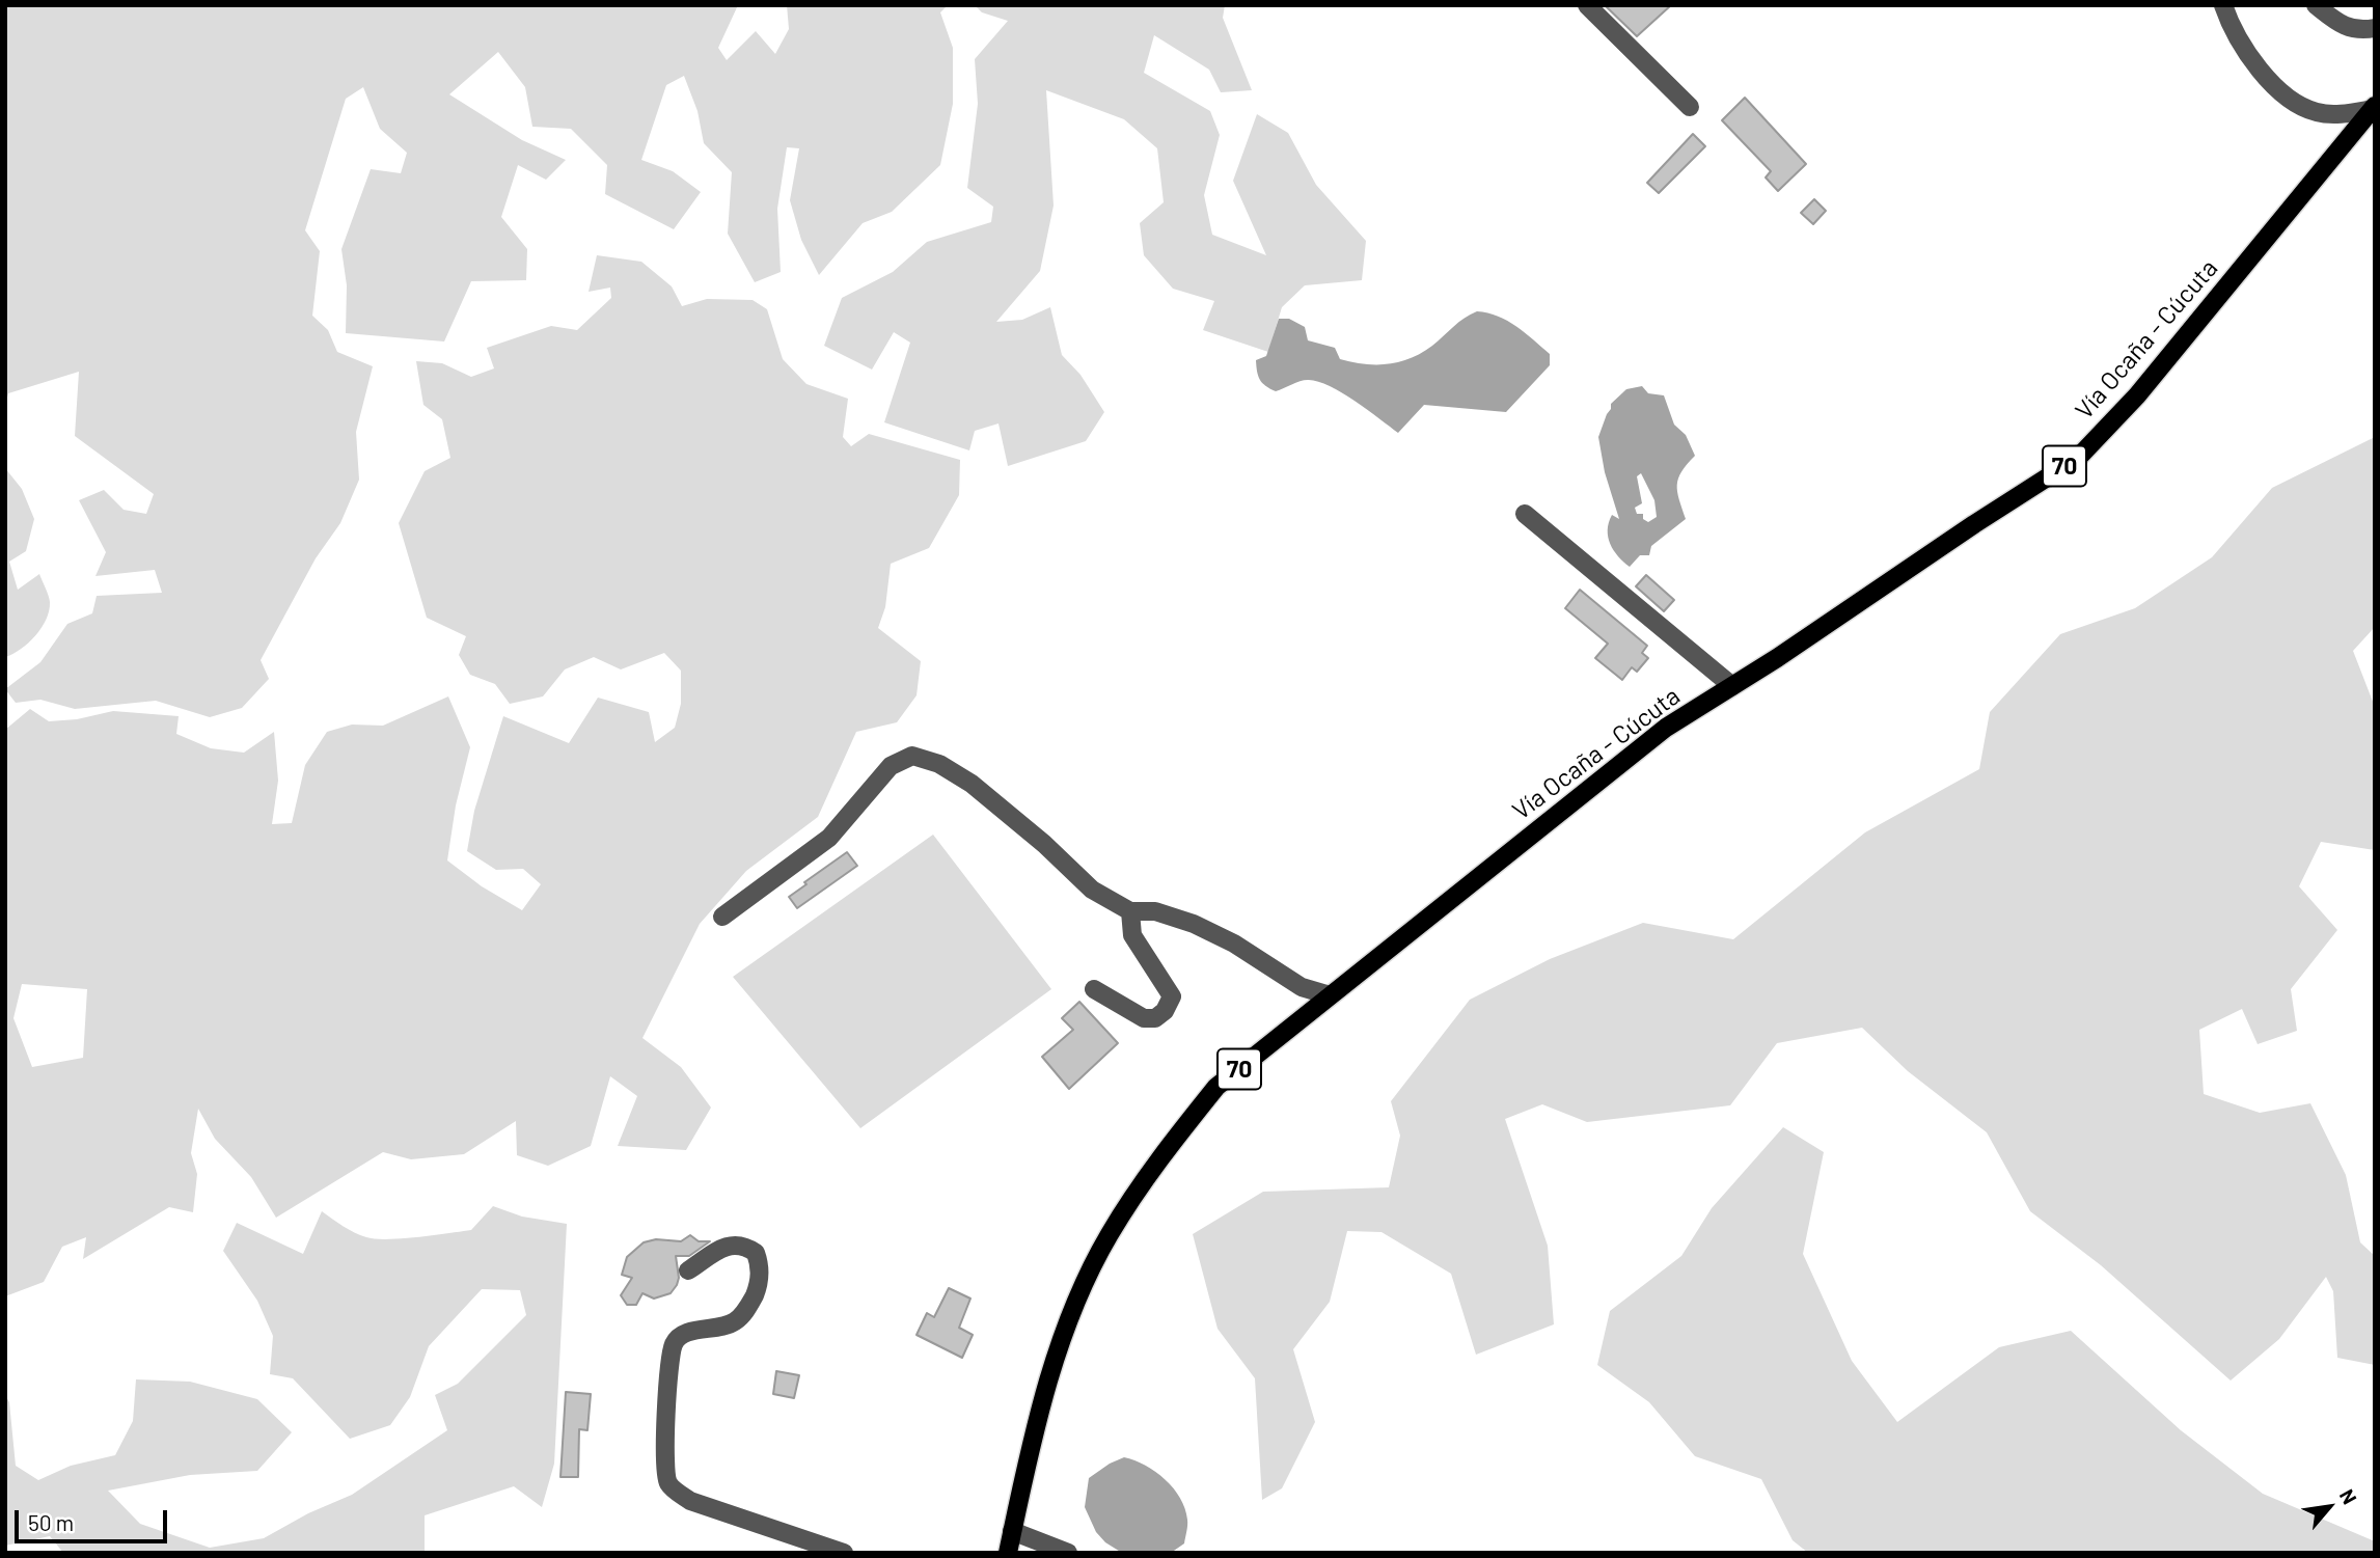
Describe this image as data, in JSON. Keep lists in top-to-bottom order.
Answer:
{
  "streets": {
    "main road": ["Vía Ocaña - Cúcuta", "70"]
  },
  "scale_bar": "50 m",
  "north": "top right"
}
